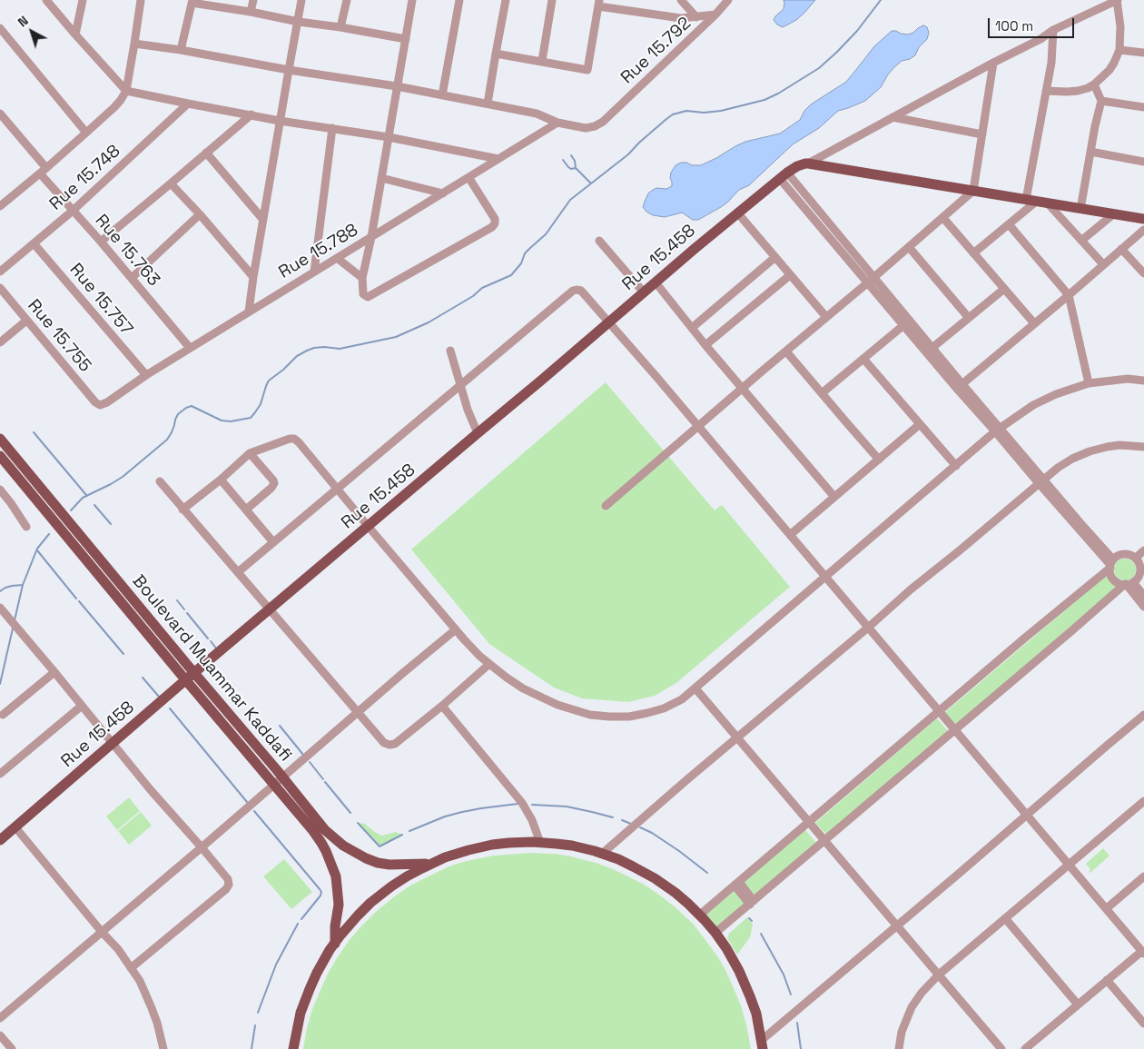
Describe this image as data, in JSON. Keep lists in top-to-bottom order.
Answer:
{
  "streets": {
    "main road": ["Rue 15.458", "Boulevard Muammar Kaddafi"],
    "street": [
      "Rue 15.792",
      "Rue 15.748",
      "Rue 15.763",
      "Rue 15.788",
      "Rue 15.757",
      "Rue 15.755"
    ]
  },
  "crossings": [
    ["Rue 15.792", "Rue 15.788"],
    ["Rue 15.748", "Rue 15.763"],
    ["Rue 15.748", "Rue 15.757"],
    ["Rue 15.763", "Rue 15.788"],
    ["Rue 15.788", "Rue 15.757"],
    ["Rue 15.788", "Rue 15.755"],
    ["Rue 15.458", "Boulevard Muammar Kaddafi"]
  ],
  "scale_bar": "100 m",
  "north": "top left"
}
